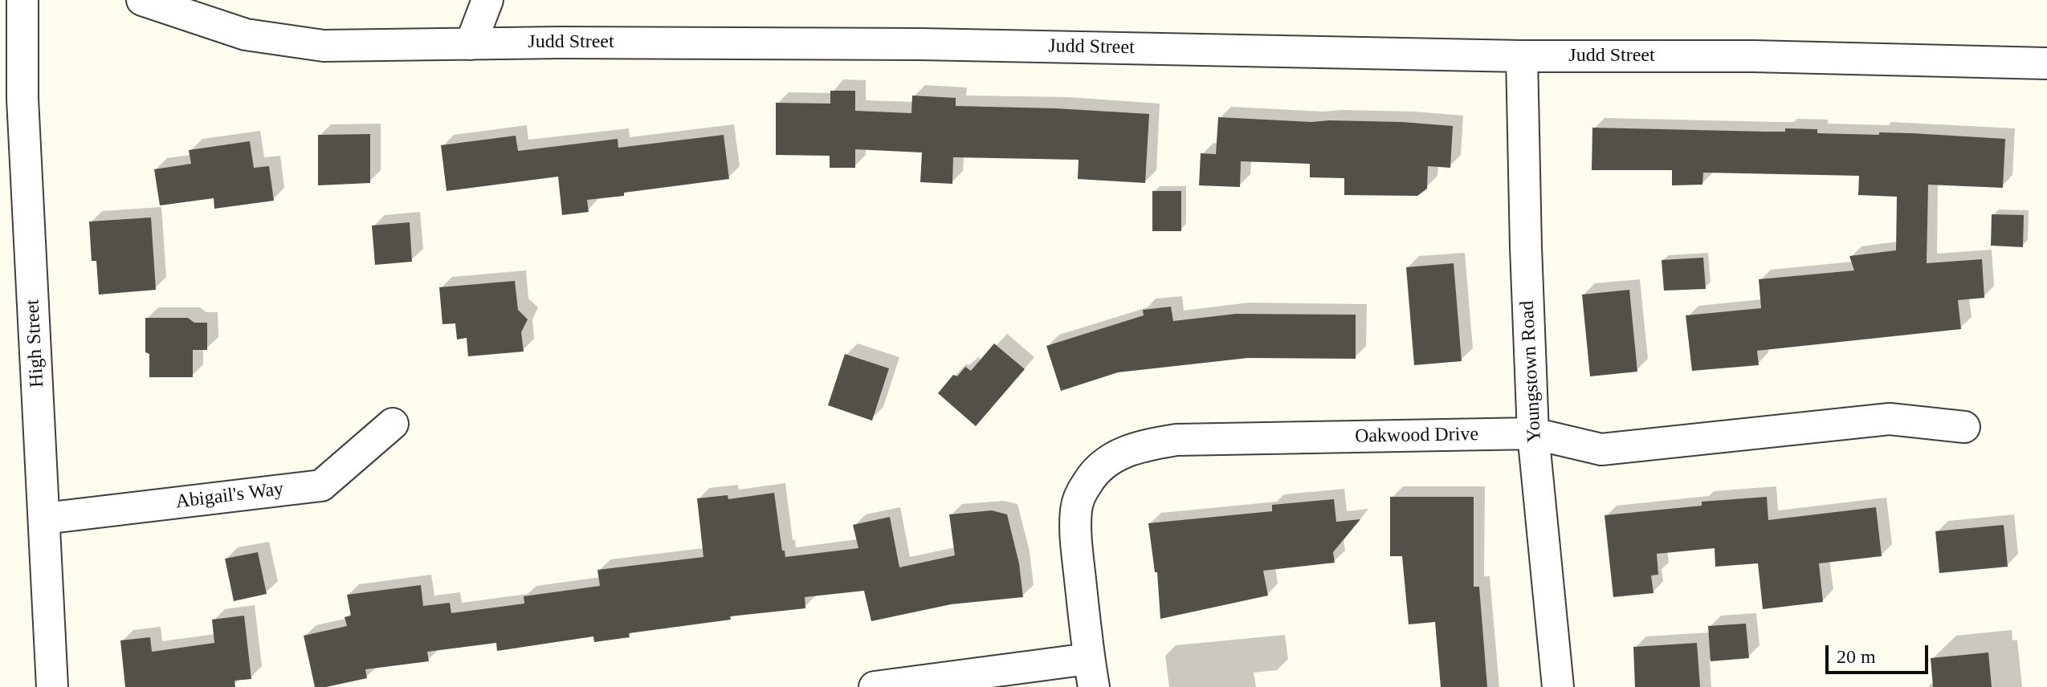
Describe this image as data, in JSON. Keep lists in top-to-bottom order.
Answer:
{
  "streets": {
    "street": [
      "Judd Street",
      "High Street",
      "Youngstown Road",
      "Oakwood Drive",
      "Abigail's Way"
    ]
  },
  "crossings": [
    ["Judd Street", "Youngstown Road"],
    ["High Street", "Abigail's Way"],
    ["Youngstown Road", "Oakwood Drive"]
  ],
  "scale_bar": "20 m"
}
